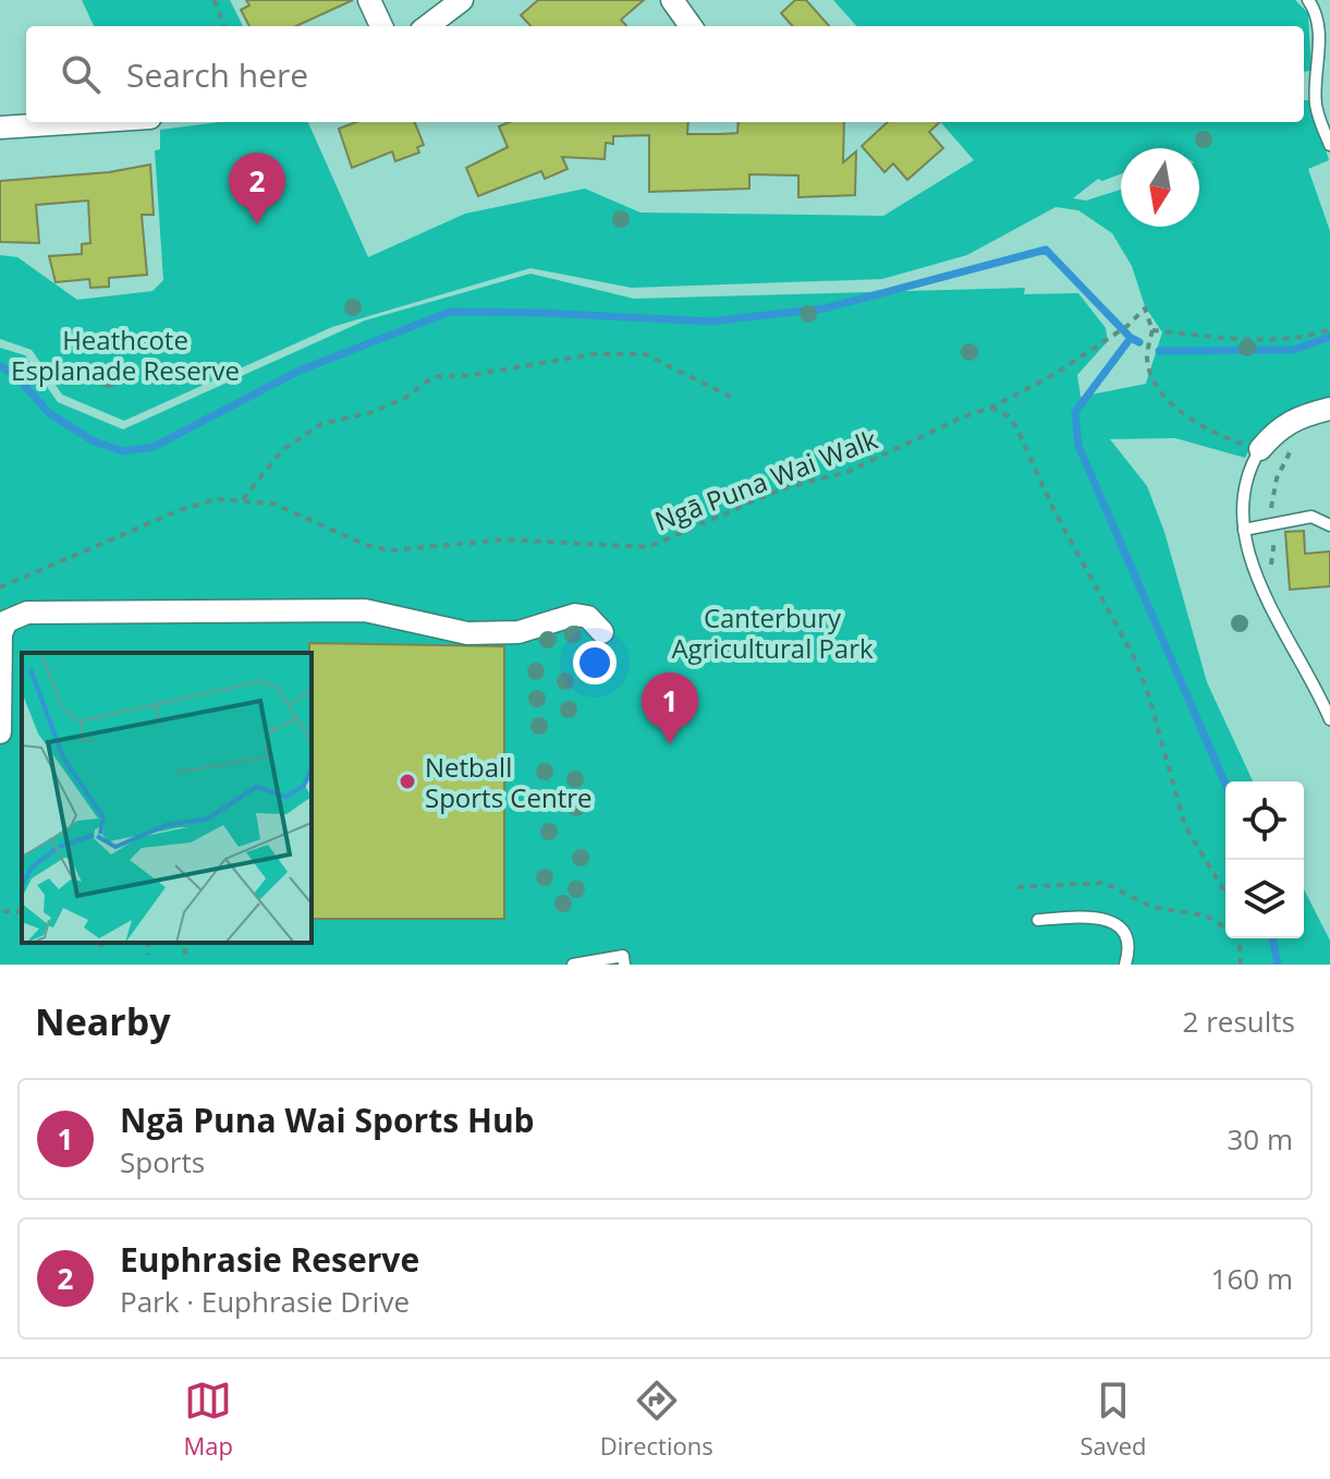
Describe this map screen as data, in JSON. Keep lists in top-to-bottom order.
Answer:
{
  "streets": {
    "path": ["Ngā Puna Wai Walk"]
  },
  "parks": ["Heathcote Esplanade Reserve", "Canterbury Agricultural Park"],
  "places": ["Netball Sports Centre"],
  "north": "bottom",
  "page": {
    "search": "Search here",
    "pins": ["2", "1"],
    "heading": ["Nearby", "2 results"],
    "list": [
      {
        "mark": "1",
        "name": "Ngā Puna Wai Sports Hub",
        "note": "Sports",
        "value": "30 m"
      },
      {
        "mark": "2",
        "name": "Euphrasie Reserve",
        "note": "Park · Euphrasie Drive",
        "value": "160 m"
      }
    ],
    "nav": ["Map", "Directions", "Saved"]
  }
}
